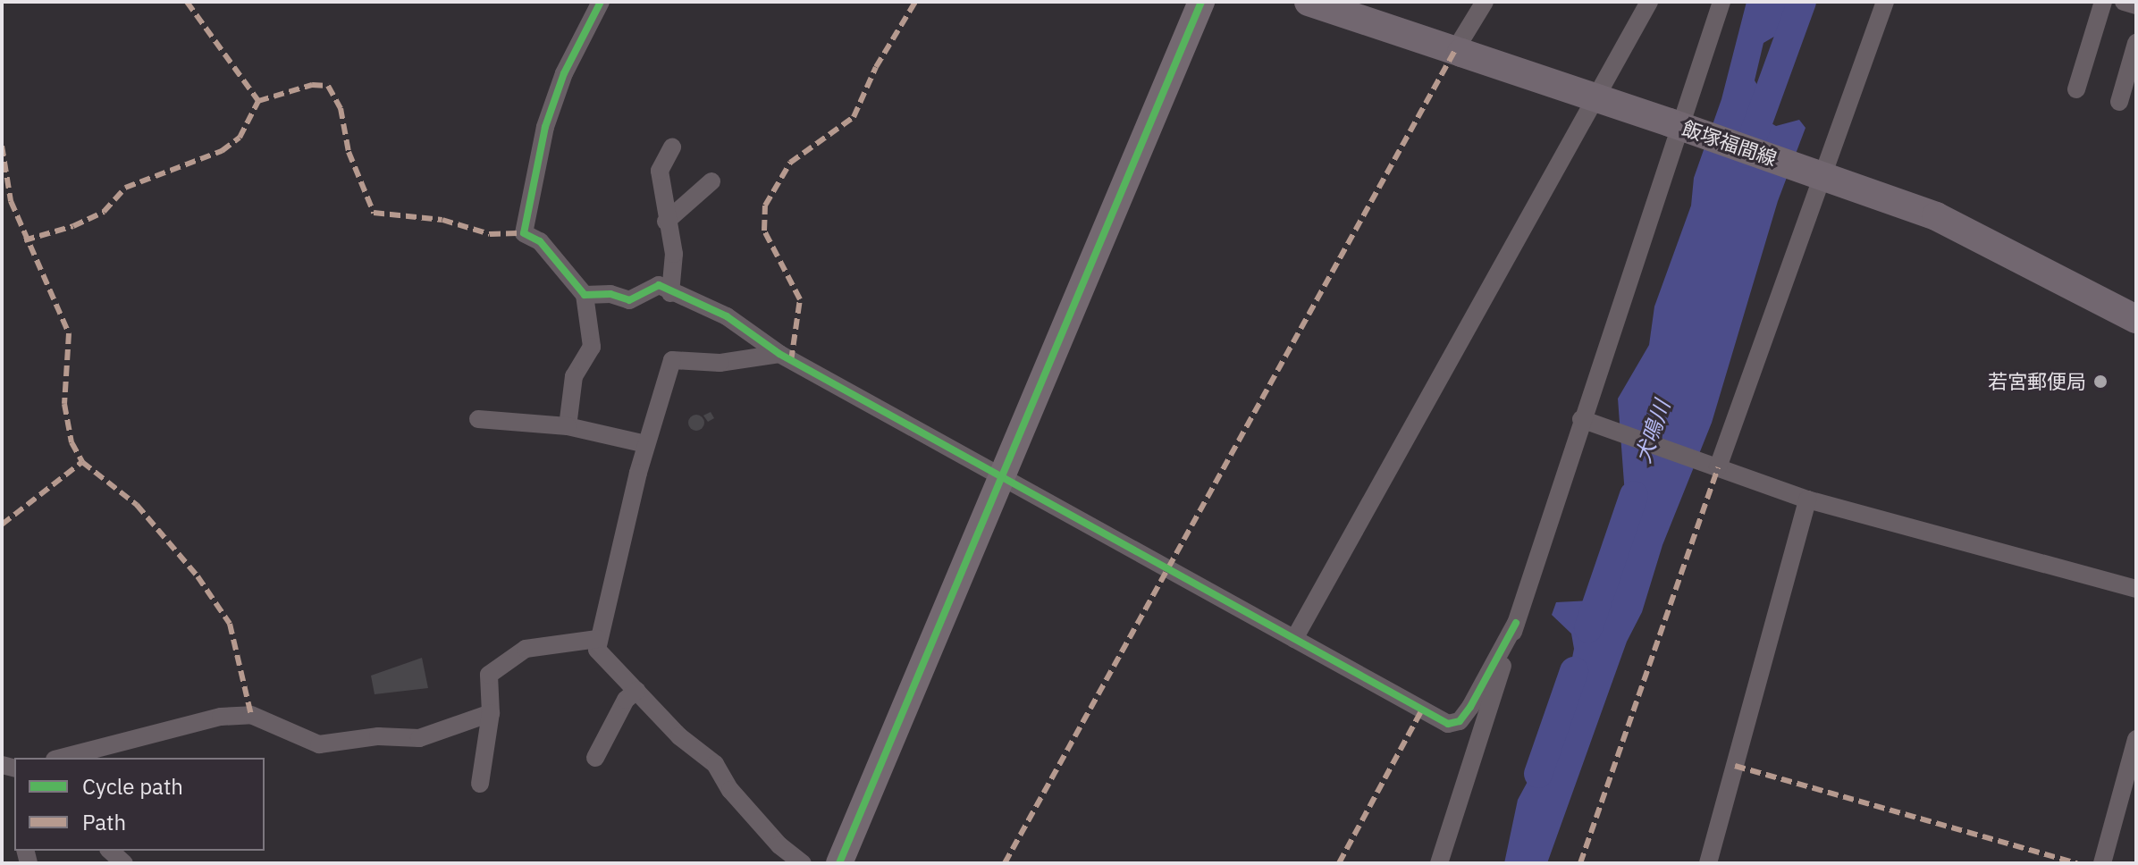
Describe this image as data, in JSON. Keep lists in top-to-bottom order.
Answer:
{
  "streets": {
    "main road": ["飯塚福間線"]
  },
  "water": ["犬鳴川"],
  "places": ["若宮郵便局"],
  "legend": ["Cycle path", "Path"]
}
